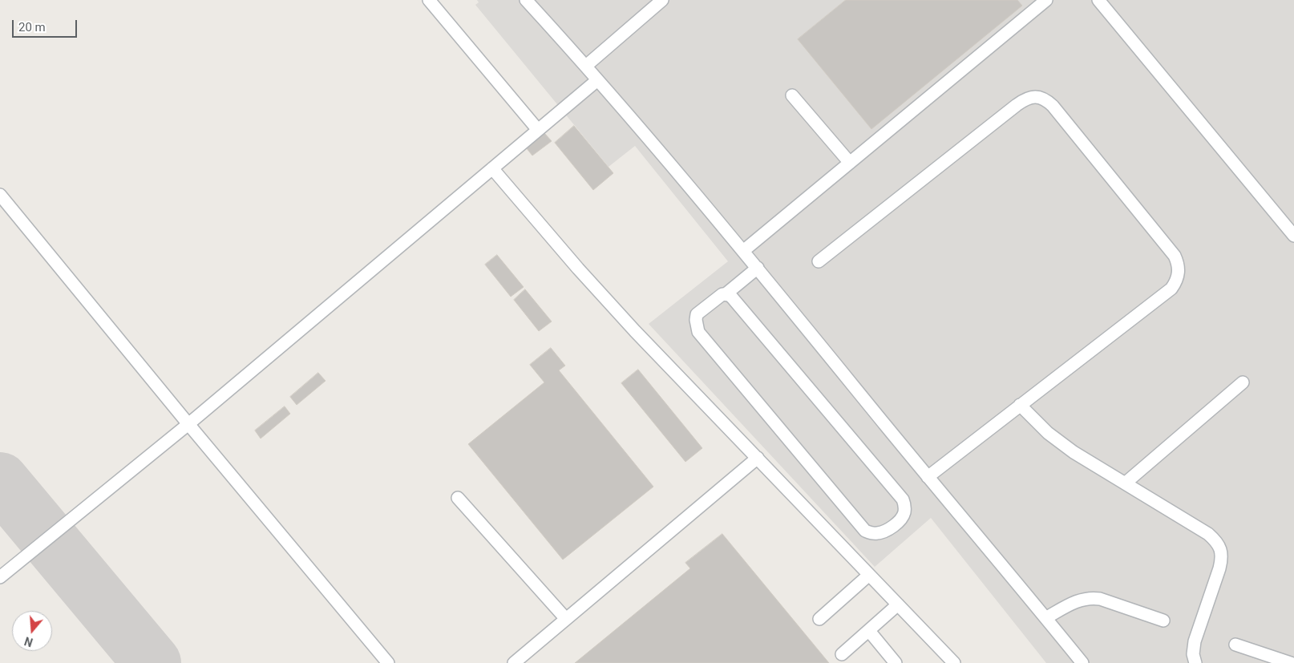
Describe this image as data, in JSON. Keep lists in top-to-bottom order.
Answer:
{
  "scale_bar": "20 m",
  "north": "bottom"
}
